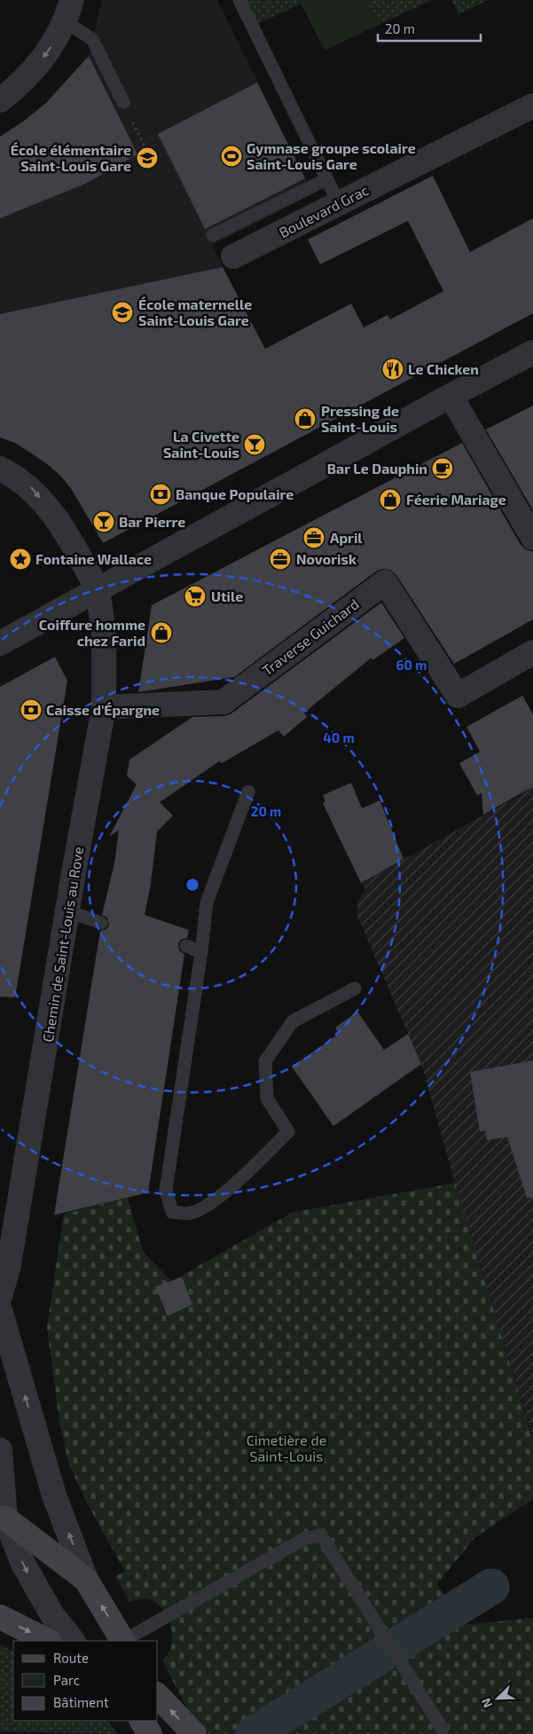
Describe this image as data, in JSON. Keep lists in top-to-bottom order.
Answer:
{
  "streets": {
    "street": ["Boulevard Grac", "Traverse Guichard", "Chemin de Saint-Louis au Rove"]
  },
  "crossings": [
    ["Traverse Guichard", "Chemin de Saint-Louis au Rove"]
  ],
  "parks": ["Cimetière de Saint-Louis"],
  "places": {
    "sports": ["Gymnase groupe scolaire Saint-Louis Gare"],
    "school or university": ["École élémentaire Saint-Louis Gare", "École maternelle Saint-Louis Gare"],
    "restaurant": ["Le Chicken"],
    "shop": ["Pressing de Saint-Louis", "Féerie Mariage", "Coiffure homme chez Farid"],
    "bar": ["La Civette Saint-Louis", "Bar Pierre"],
    "cafe": ["Bar Le Dauphin"],
    "bank": ["Banque Populaire", "Caisse d'Épargne"],
    "office": ["April", "Novorisk"],
    "place": ["Fontaine Wallace"],
    "supermarket": ["Utile"]
  },
  "legend": ["Route", "Parc", "Bâtiment"],
  "scale_bar": "20 m",
  "north": "bottom left",
  "rings": ["60 m", "40 m", "20 m"]
}
